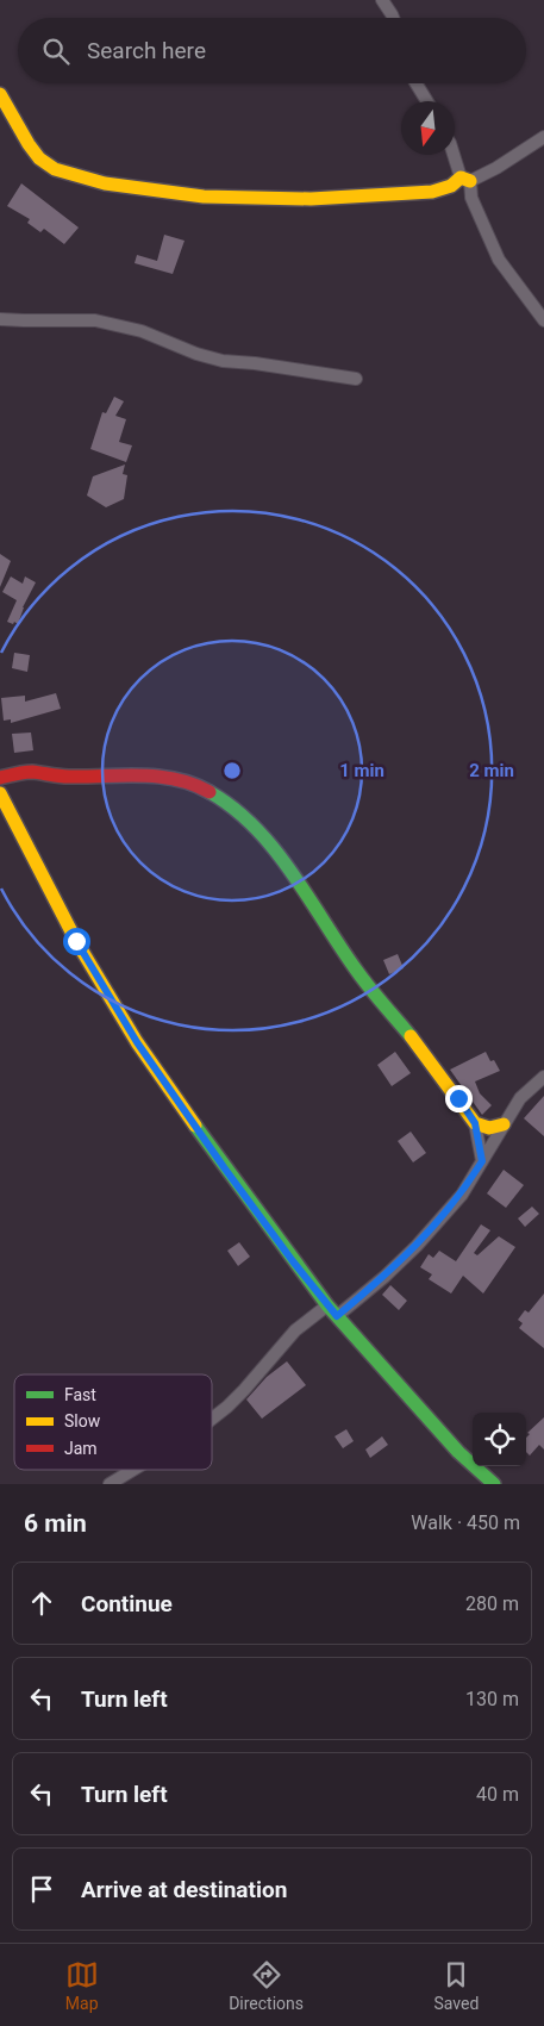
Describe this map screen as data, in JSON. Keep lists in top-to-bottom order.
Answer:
{
  "legend": ["Fast", "Slow", "Jam"],
  "north": "bottom",
  "page": {
    "search": "Search here",
    "heading": ["6 min", "Walk · 450 m"],
    "list": [
      ["Continue", "280 m"],
      ["Turn left", "130 m"],
      ["Turn left", "40 m"],
      "Arrive at destination"
    ],
    "nav": ["Map", "Directions", "Saved"]
  },
  "rings": ["1 min", "2 min"]
}
